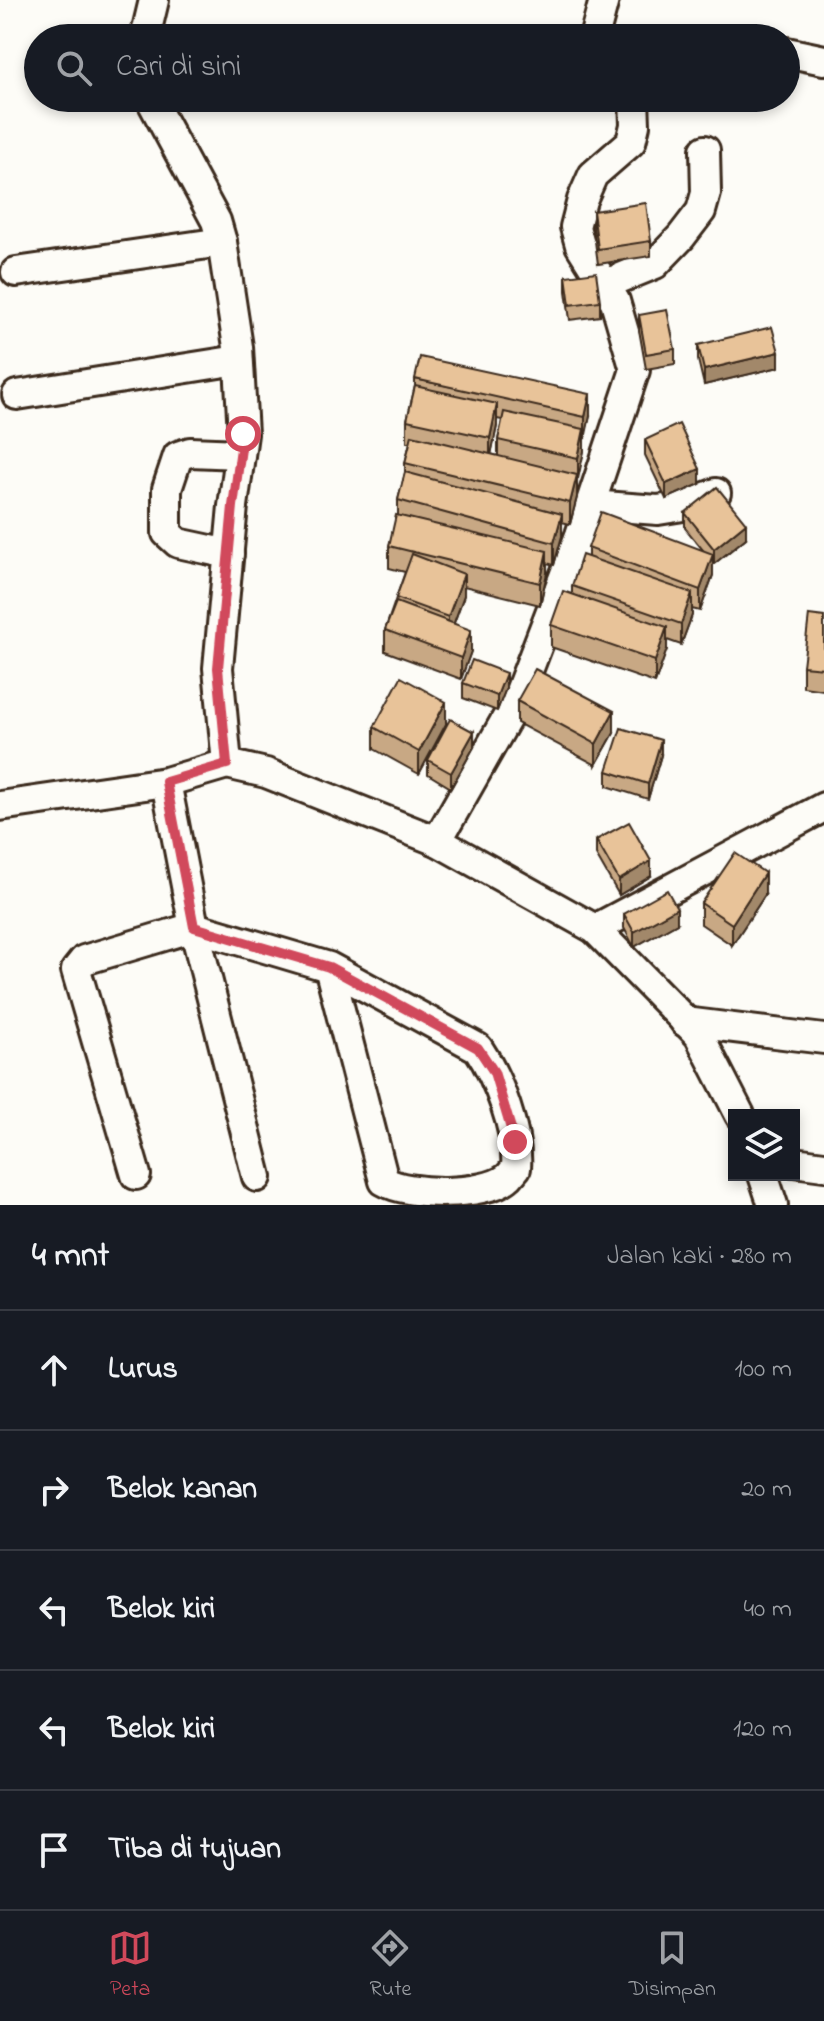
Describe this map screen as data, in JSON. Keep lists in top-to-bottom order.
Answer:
{
  "page": {
    "search": "Cari di sini",
    "heading": ["4 mnt", "Jalan kaki · 280 m"],
    "list": [
      ["Lurus", "100 m"],
      ["Belok kanan", "20 m"],
      ["Belok kiri", "40 m"],
      ["Belok kiri", "120 m"],
      "Tiba di tujuan"
    ],
    "nav": ["Peta", "Rute", "Disimpan"]
  }
}
